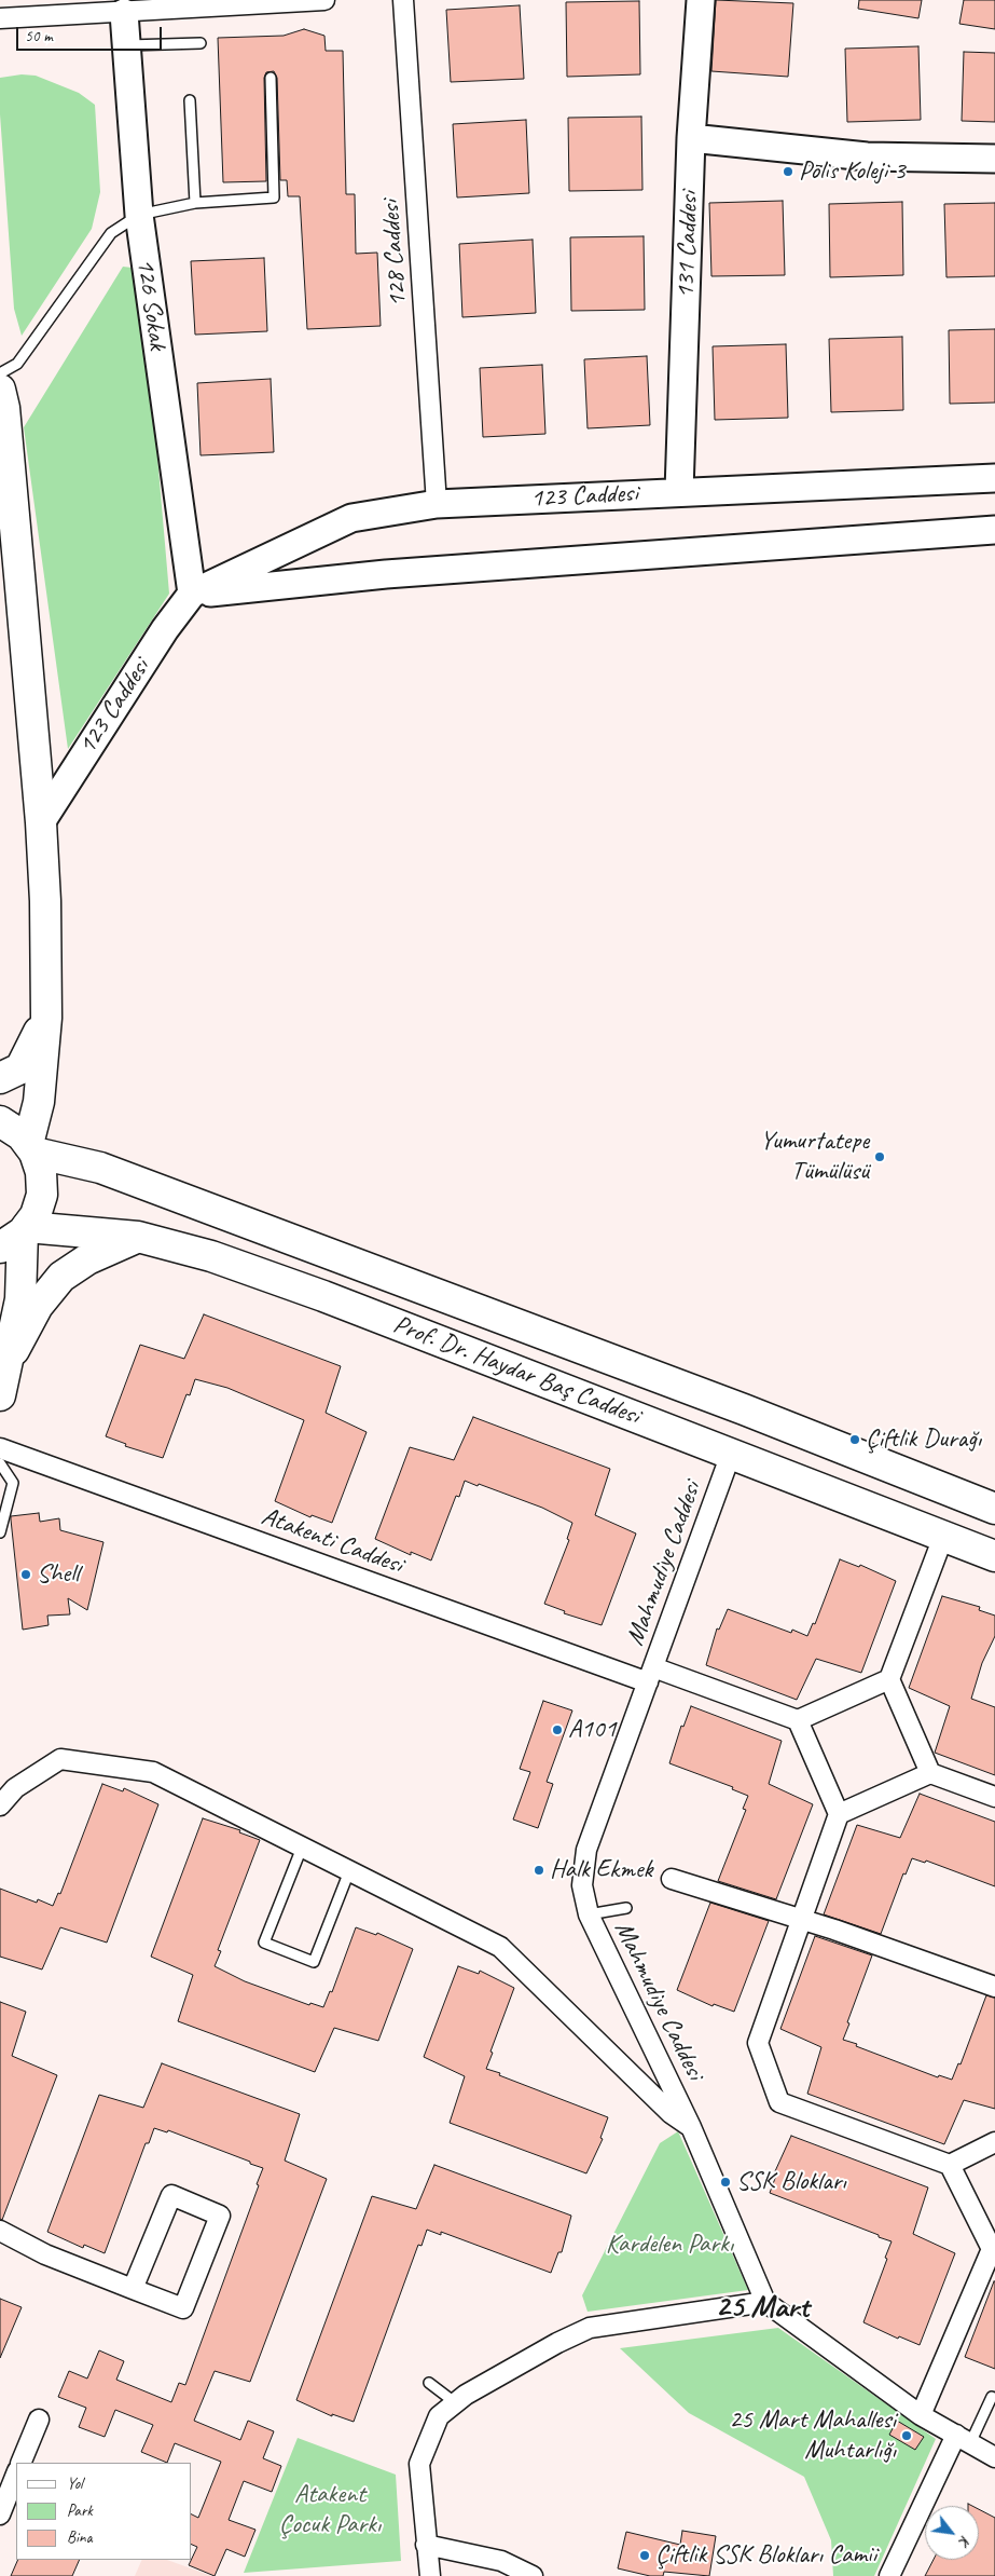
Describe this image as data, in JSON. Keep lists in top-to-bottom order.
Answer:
{
  "streets": {
    "main road": [
      "131 Caddesi",
      "126 Sokak",
      "123 Caddesi",
      "Prof. Dr. Haydar Baş Caddesi"
    ],
    "street": ["128 Caddesi", "Atakenti Caddesi", "Mahmudiye Caddesi"]
  },
  "crossings": [
    ["131 Caddesi", "123 Caddesi"],
    ["128 Caddesi", "123 Caddesi"],
    ["126 Sokak", "123 Caddesi"],
    ["Prof. Dr. Haydar Baş Caddesi", "Mahmudiye Caddesi"],
    ["Atakenti Caddesi", "Mahmudiye Caddesi"]
  ],
  "districts": ["25 Mart"],
  "parks": ["Kardelen Parkı", "Atakent Çocuk Parkı"],
  "places": [
    "Polis Koleji 3",
    "Yumurtatepe Tümülüsü",
    "Çiftlik Durağı",
    "Shell",
    "A101",
    "Halk Ekmek",
    "SSK Blokları",
    "25 Mart Mahallesi Muhtarlığı",
    "Çiftlik SSK Blokları Camii"
  ],
  "legend": ["Yol", "Park", "Bina"],
  "scale_bar": "50 m",
  "north": "bottom right"
}
